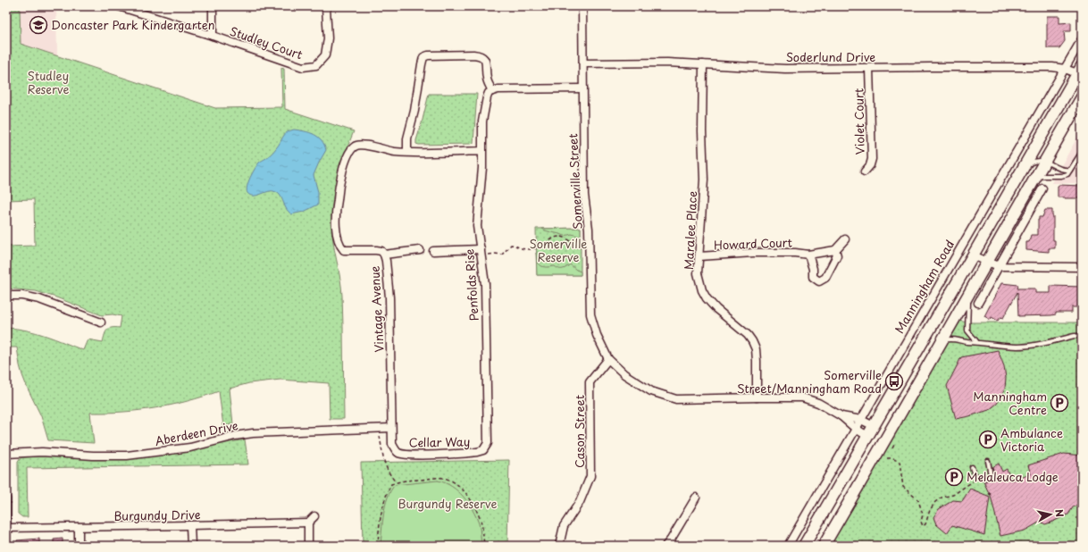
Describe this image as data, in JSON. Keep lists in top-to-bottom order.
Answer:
{
  "streets": {
    "street": [
      "Studley Court",
      "Soderlund Drive",
      "Violet Court",
      "Somerville Street",
      "Maralee Place",
      "Howard Court",
      "Penfolds Rise",
      "Manningham Road",
      "Vintage Avenue",
      "Cason Street",
      "Aberdeen Drive",
      "Cellar Way",
      "Burgundy Drive"
    ]
  },
  "crossings": [
    ["Soderlund Drive", "Violet Court"],
    ["Soderlund Drive", "Somerville Street"],
    ["Soderlund Drive", "Maralee Place"],
    ["Soderlund Drive", "Manningham Road"],
    ["Somerville Street", "Maralee Place"],
    ["Somerville Street", "Manningham Road"],
    ["Somerville Street", "Cason Street"],
    ["Maralee Place", "Howard Court"],
    ["Penfolds Rise", "Vintage Avenue"],
    ["Penfolds Rise", "Cellar Way"],
    ["Vintage Avenue", "Aberdeen Drive"],
    ["Vintage Avenue", "Cellar Way"],
    ["Aberdeen Drive", "Cellar Way"]
  ],
  "parks": ["Studley Reserve", "Somerville Reserve", "Burgundy Reserve"],
  "places": {
    "school or university": ["Doncaster Park Kindergarten"],
    "bus stop": ["Somerville Street/Manningham Road"],
    "parking": ["Manningham Centre", "Ambulance Victoria", "Melaleuca Lodge"]
  },
  "north": "right"
}
